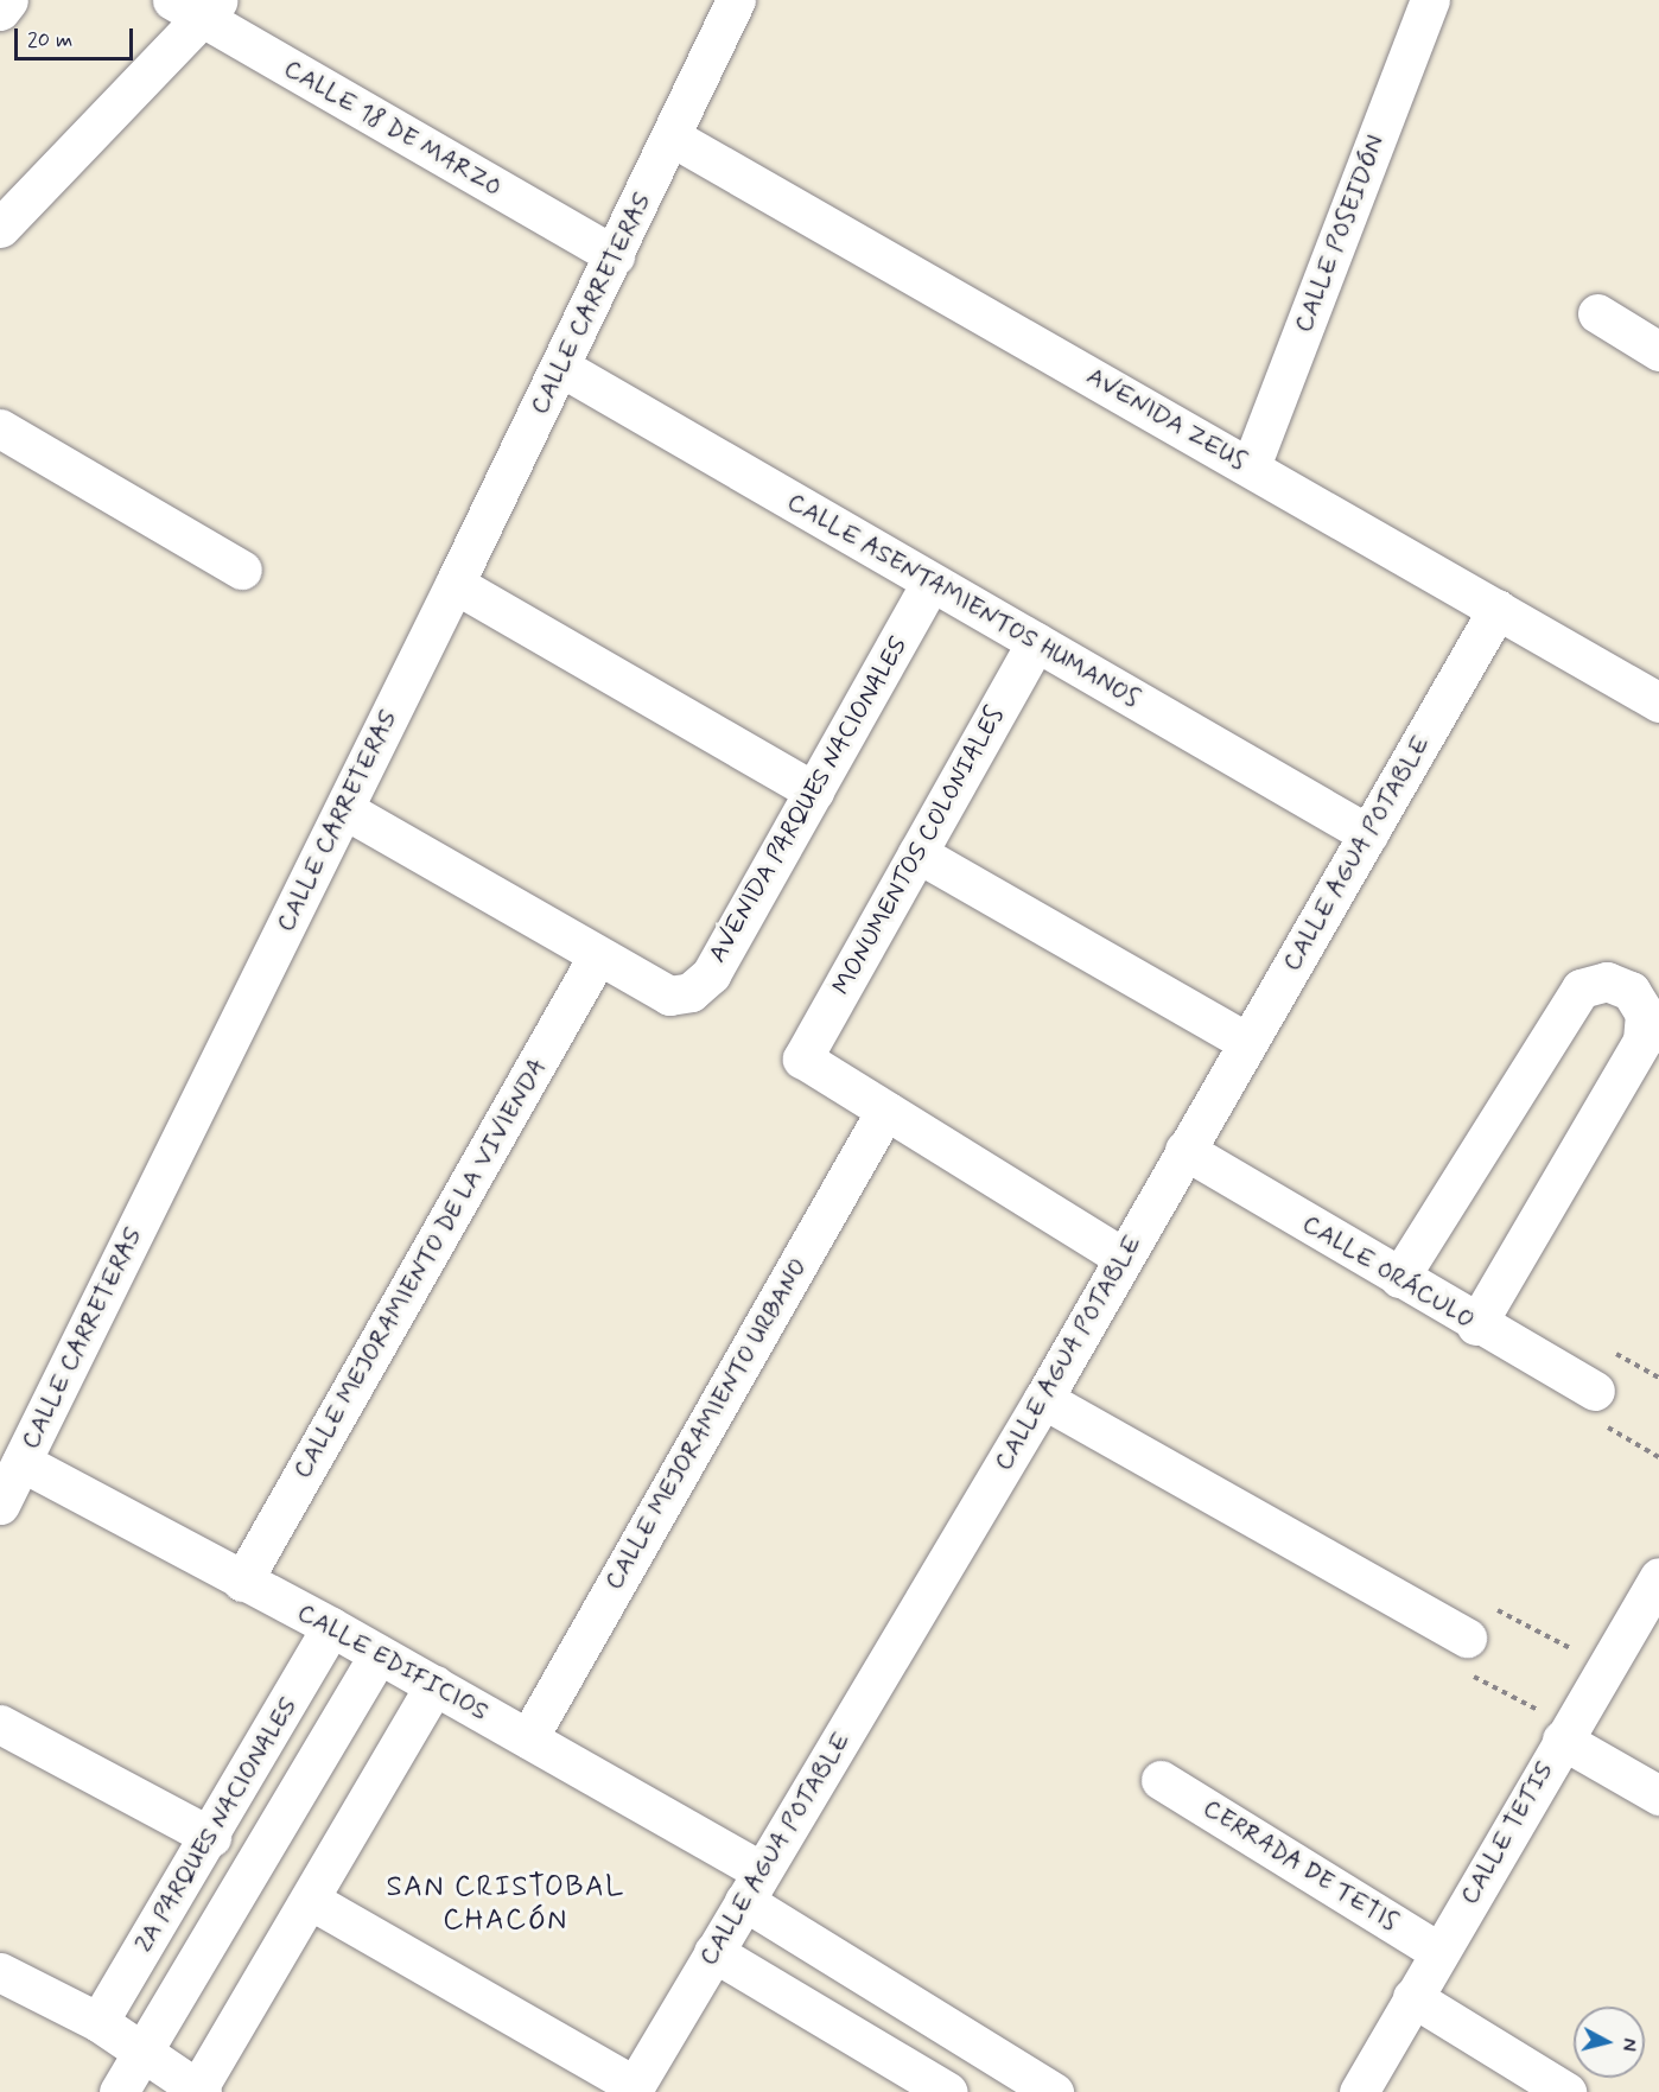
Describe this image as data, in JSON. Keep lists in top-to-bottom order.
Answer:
{
  "streets": {
    "street": [
      "CALLE 18 DE MARZO",
      "CALLE POSEIDÓN",
      "CALLE CARRETERAS",
      "AVENIDA ZEUS",
      "CALLE ASENTAMIENTOS HUMANOS",
      "AVENIDA PARQUES NACIONALES",
      "MONUMENTOS COLONIALES",
      "CALLE AGUA POTABLE",
      "CALLE MEJORAMIENTO DE LA VIVIENDA",
      "CALLE ORÁCULO",
      "CALLE MEJORAMIENTO URBANO",
      "CALLE EDIFICIOS",
      "2A PARQUES NACIONALES",
      "CALLE TETIS",
      "CERRADA DE TETIS"
    ]
  },
  "crossings": [
    ["CALLE 18 DE MARZO", "CALLE CARRETERAS"],
    ["CALLE POSEIDÓN", "AVENIDA ZEUS"],
    ["CALLE CARRETERAS", "AVENIDA ZEUS"],
    ["CALLE CARRETERAS", "CALLE ASENTAMIENTOS HUMANOS"],
    ["CALLE CARRETERAS", "CALLE EDIFICIOS"],
    ["AVENIDA ZEUS", "CALLE AGUA POTABLE"],
    ["CALLE ASENTAMIENTOS HUMANOS", "AVENIDA PARQUES NACIONALES"],
    ["CALLE ASENTAMIENTOS HUMANOS", "MONUMENTOS COLONIALES"],
    ["CALLE ASENTAMIENTOS HUMANOS", "CALLE AGUA POTABLE"],
    ["AVENIDA PARQUES NACIONALES", "CALLE MEJORAMIENTO DE LA VIVIENDA"],
    ["MONUMENTOS COLONIALES", "CALLE MEJORAMIENTO URBANO"],
    ["CALLE AGUA POTABLE", "CALLE ORÁCULO"],
    ["CALLE AGUA POTABLE", "CALLE EDIFICIOS"],
    ["CALLE MEJORAMIENTO DE LA VIVIENDA", "CALLE EDIFICIOS"],
    ["CALLE MEJORAMIENTO URBANO", "CALLE EDIFICIOS"],
    ["CALLE EDIFICIOS", "2A PARQUES NACIONALES"],
    ["CALLE TETIS", "CERRADA DE TETIS"]
  ],
  "districts": ["SAN CRISTOBAL CHACÓN"],
  "scale_bar": "20 m",
  "north": "right"
}
